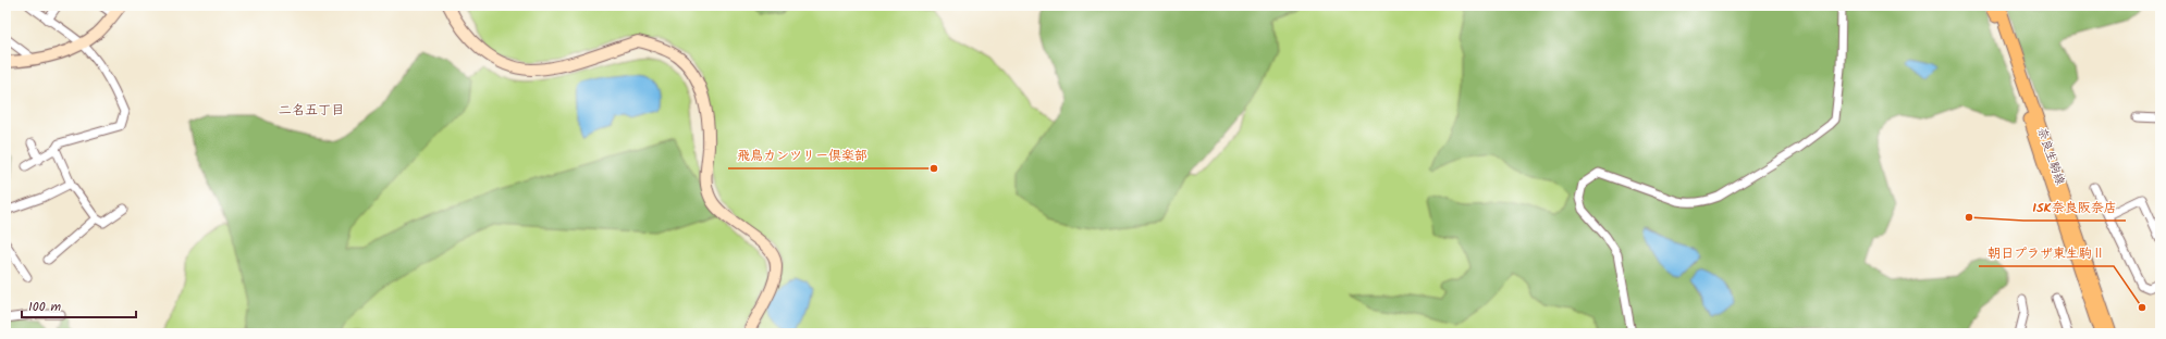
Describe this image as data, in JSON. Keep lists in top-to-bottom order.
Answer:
{
  "streets": {
    "main road": ["奈良生駒線"]
  },
  "districts": ["二名五丁目"],
  "places": ["飛鳥カンツリー倶楽部", "ISK奈良阪奈店", "朝日プラザ東生駒Ⅱ"],
  "scale_bar": "100 m"
}
